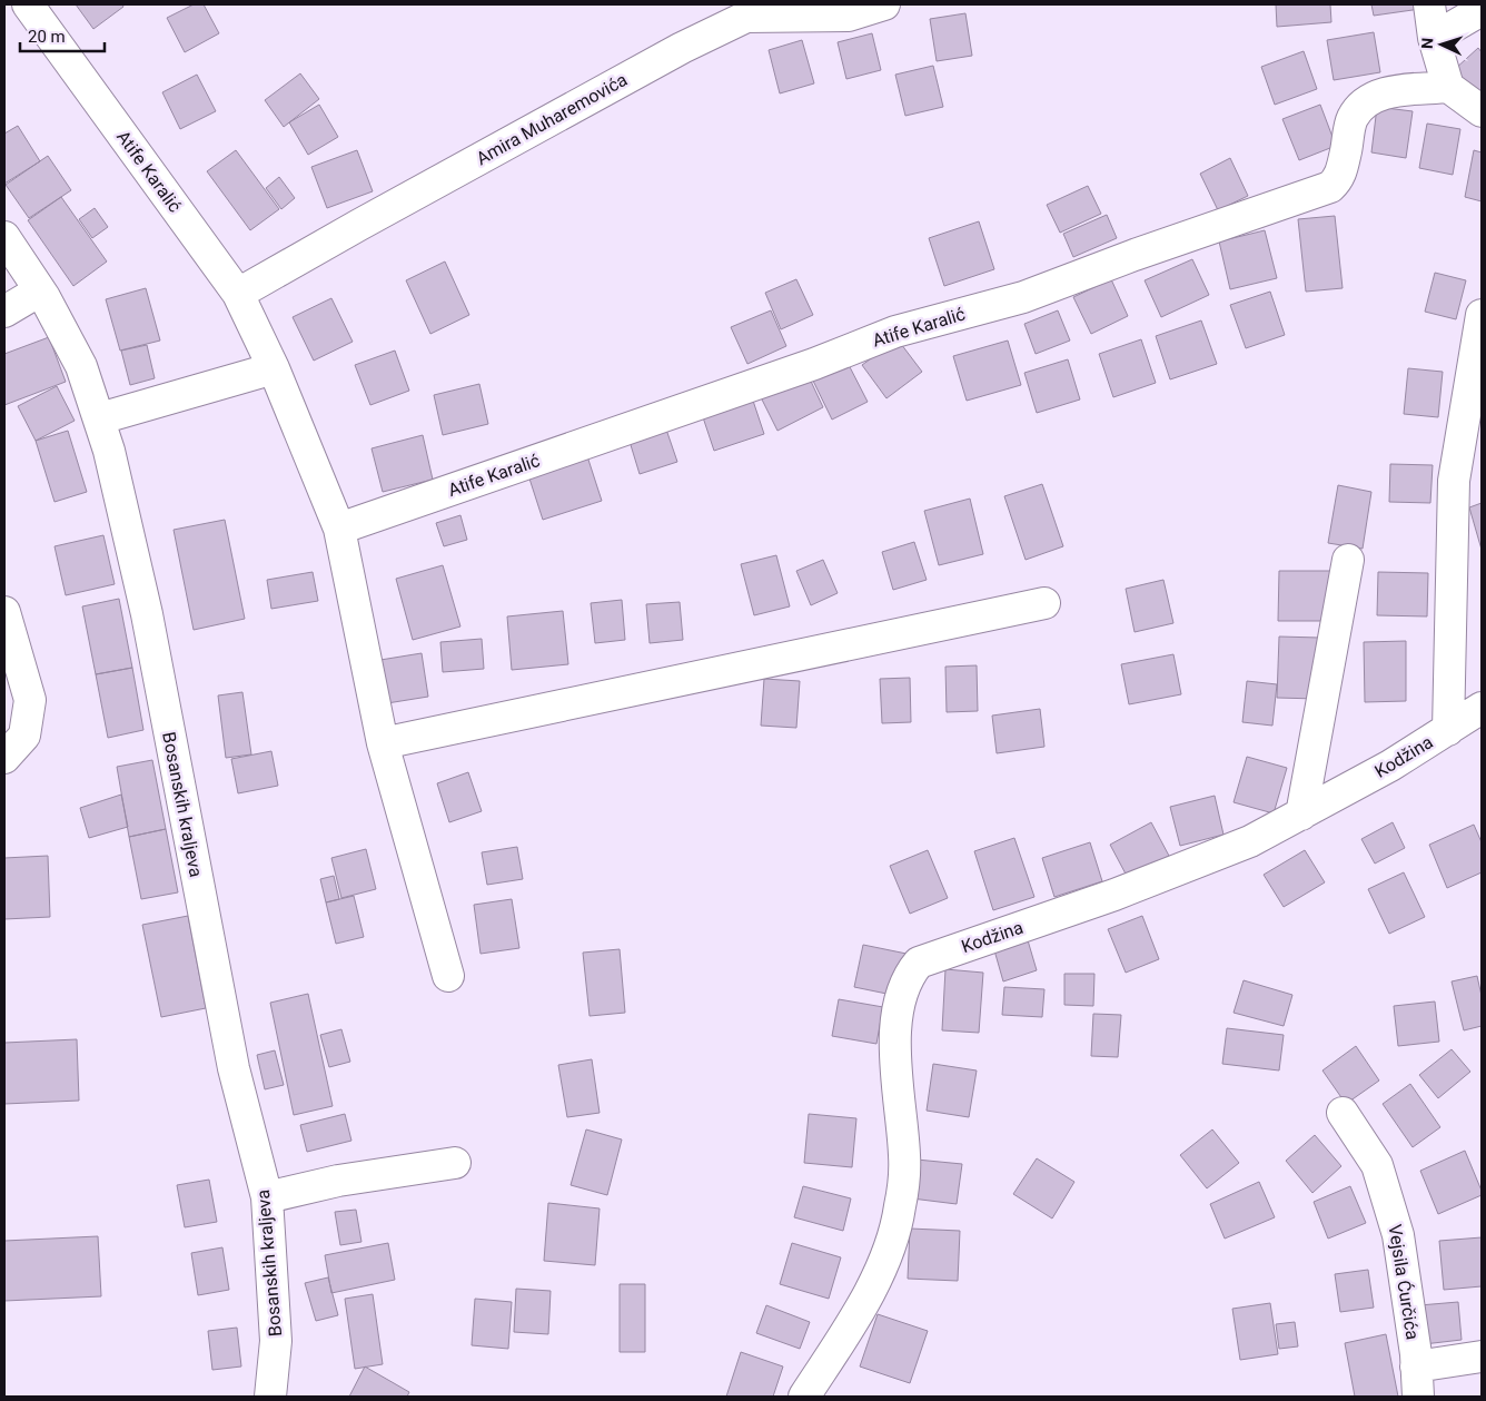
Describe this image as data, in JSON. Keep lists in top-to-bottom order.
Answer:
{
  "streets": {
    "street": [
      "Amira Muharemovića",
      "Atife Karalić",
      "Kodžina",
      "Bosanskih kraljeva",
      "Vejsila Ćurčića"
    ]
  },
  "crossings": [
    ["Amira Muharemovića", "Atife Karalić"]
  ],
  "scale_bar": "20 m",
  "north": "left"
}
